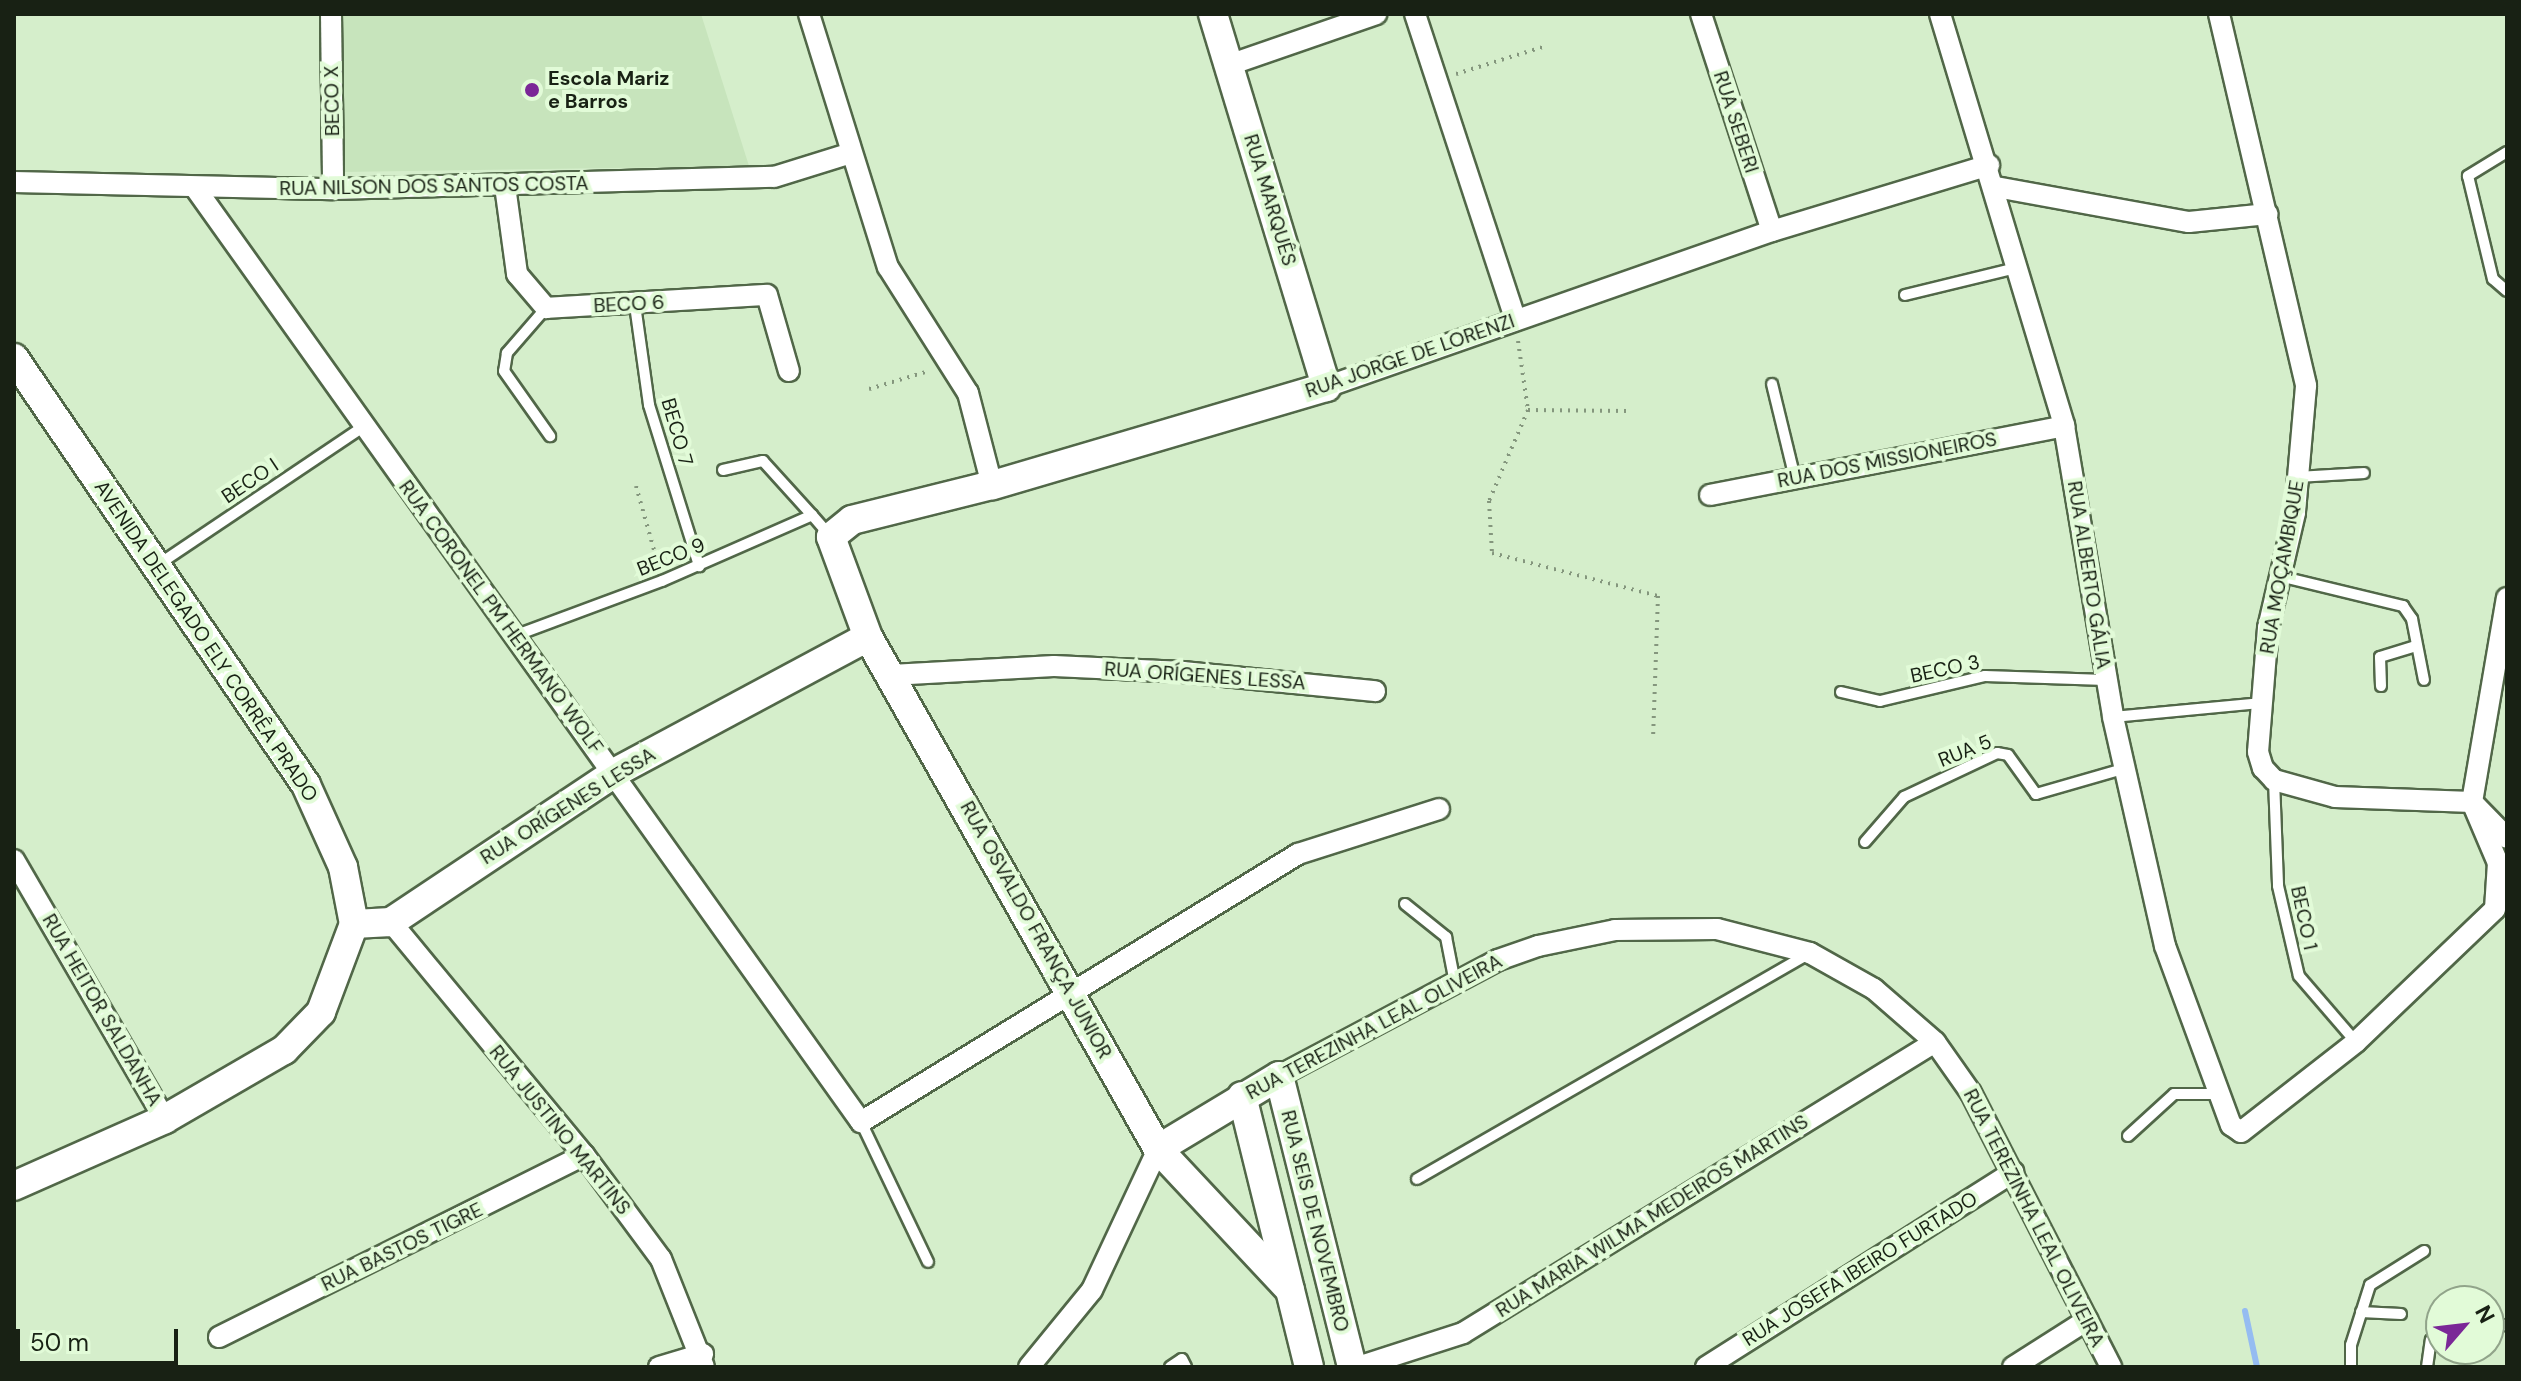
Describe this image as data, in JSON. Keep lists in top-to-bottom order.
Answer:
{
  "streets": {
    "street": [
      "BECO X",
      "RUA SEBERI",
      "RUA NILSON DOS SANTOS COSTA",
      "RUA MARQUÊS",
      "BECO 6",
      "RUA JORGE DE LORENZI",
      "RUA DOS MISSIONEIROS",
      "RUA MOÇAMBIQUE",
      "RUA ALBERTO GÁLIA",
      "RUA CORONEL PM HERMANO WOLF",
      "AVENIDA DELEGADO ELY CORRÊA PRADO",
      "RUA ORÍGENES LESSA",
      "RUA OSVALDO FRANÇA JUNIOR",
      "RUA HEITOR SALDANHA",
      "RUA TEREZINHA LEAL OLIVEIRA",
      "RUA JUSTINO MARTINS",
      "RUA MARIA WILMA MEDEIROS MARTINS",
      "RUA SEIS DE NOVEMBRO",
      "RUA BASTOS TIGRE",
      "RUA JOSEFA IBEIRO FURTADO"
    ],
    "lane": [
      "BECO 7",
      "BECO I",
      "BECO 9",
      "BECO 3",
      "RUA 5",
      "BECO 1"
    ]
  },
  "crossings": [
    ["BECO X", "RUA NILSON DOS SANTOS COSTA"],
    ["RUA SEBERI", "RUA JORGE DE LORENZI"],
    ["RUA NILSON DOS SANTOS COSTA", "RUA CORONEL PM HERMANO WOLF"],
    ["RUA MARQUÊS", "RUA JORGE DE LORENZI"],
    ["BECO 6", "BECO 7"],
    ["RUA JORGE DE LORENZI", "RUA ALBERTO GÁLIA"],
    ["RUA JORGE DE LORENZI", "RUA OSVALDO FRANÇA JUNIOR"],
    ["BECO 7", "BECO 9"],
    ["RUA DOS MISSIONEIROS", "RUA ALBERTO GÁLIA"],
    ["BECO I", "RUA CORONEL PM HERMANO WOLF"],
    ["BECO I", "AVENIDA DELEGADO ELY CORRÊA PRADO"],
    ["BECO 9", "RUA CORONEL PM HERMANO WOLF"],
    ["RUA MOÇAMBIQUE", "BECO 1"],
    ["RUA ALBERTO GÁLIA", "BECO 3"],
    ["RUA ALBERTO GÁLIA", "RUA 5"],
    ["RUA ALBERTO GÁLIA", "BECO 1"],
    ["RUA CORONEL PM HERMANO WOLF", "RUA ORÍGENES LESSA"],
    ["RUA ORÍGENES LESSA", "RUA OSVALDO FRANÇA JUNIOR"],
    ["RUA ORÍGENES LESSA", "RUA JUSTINO MARTINS"],
    ["RUA OSVALDO FRANÇA JUNIOR", "RUA TEREZINHA LEAL OLIVEIRA"],
    ["RUA OSVALDO FRANÇA JUNIOR", "RUA SEIS DE NOVEMBRO"],
    ["RUA TEREZINHA LEAL OLIVEIRA", "RUA MARIA WILMA MEDEIROS MARTINS"],
    ["RUA TEREZINHA LEAL OLIVEIRA", "RUA SEIS DE NOVEMBRO"],
    ["RUA TEREZINHA LEAL OLIVEIRA", "RUA JOSEFA IBEIRO FURTADO"],
    ["RUA JUSTINO MARTINS", "RUA BASTOS TIGRE"]
  ],
  "places": ["Escola Mariz e Barros"],
  "scale_bar": "50 m",
  "north": "top right"
}
